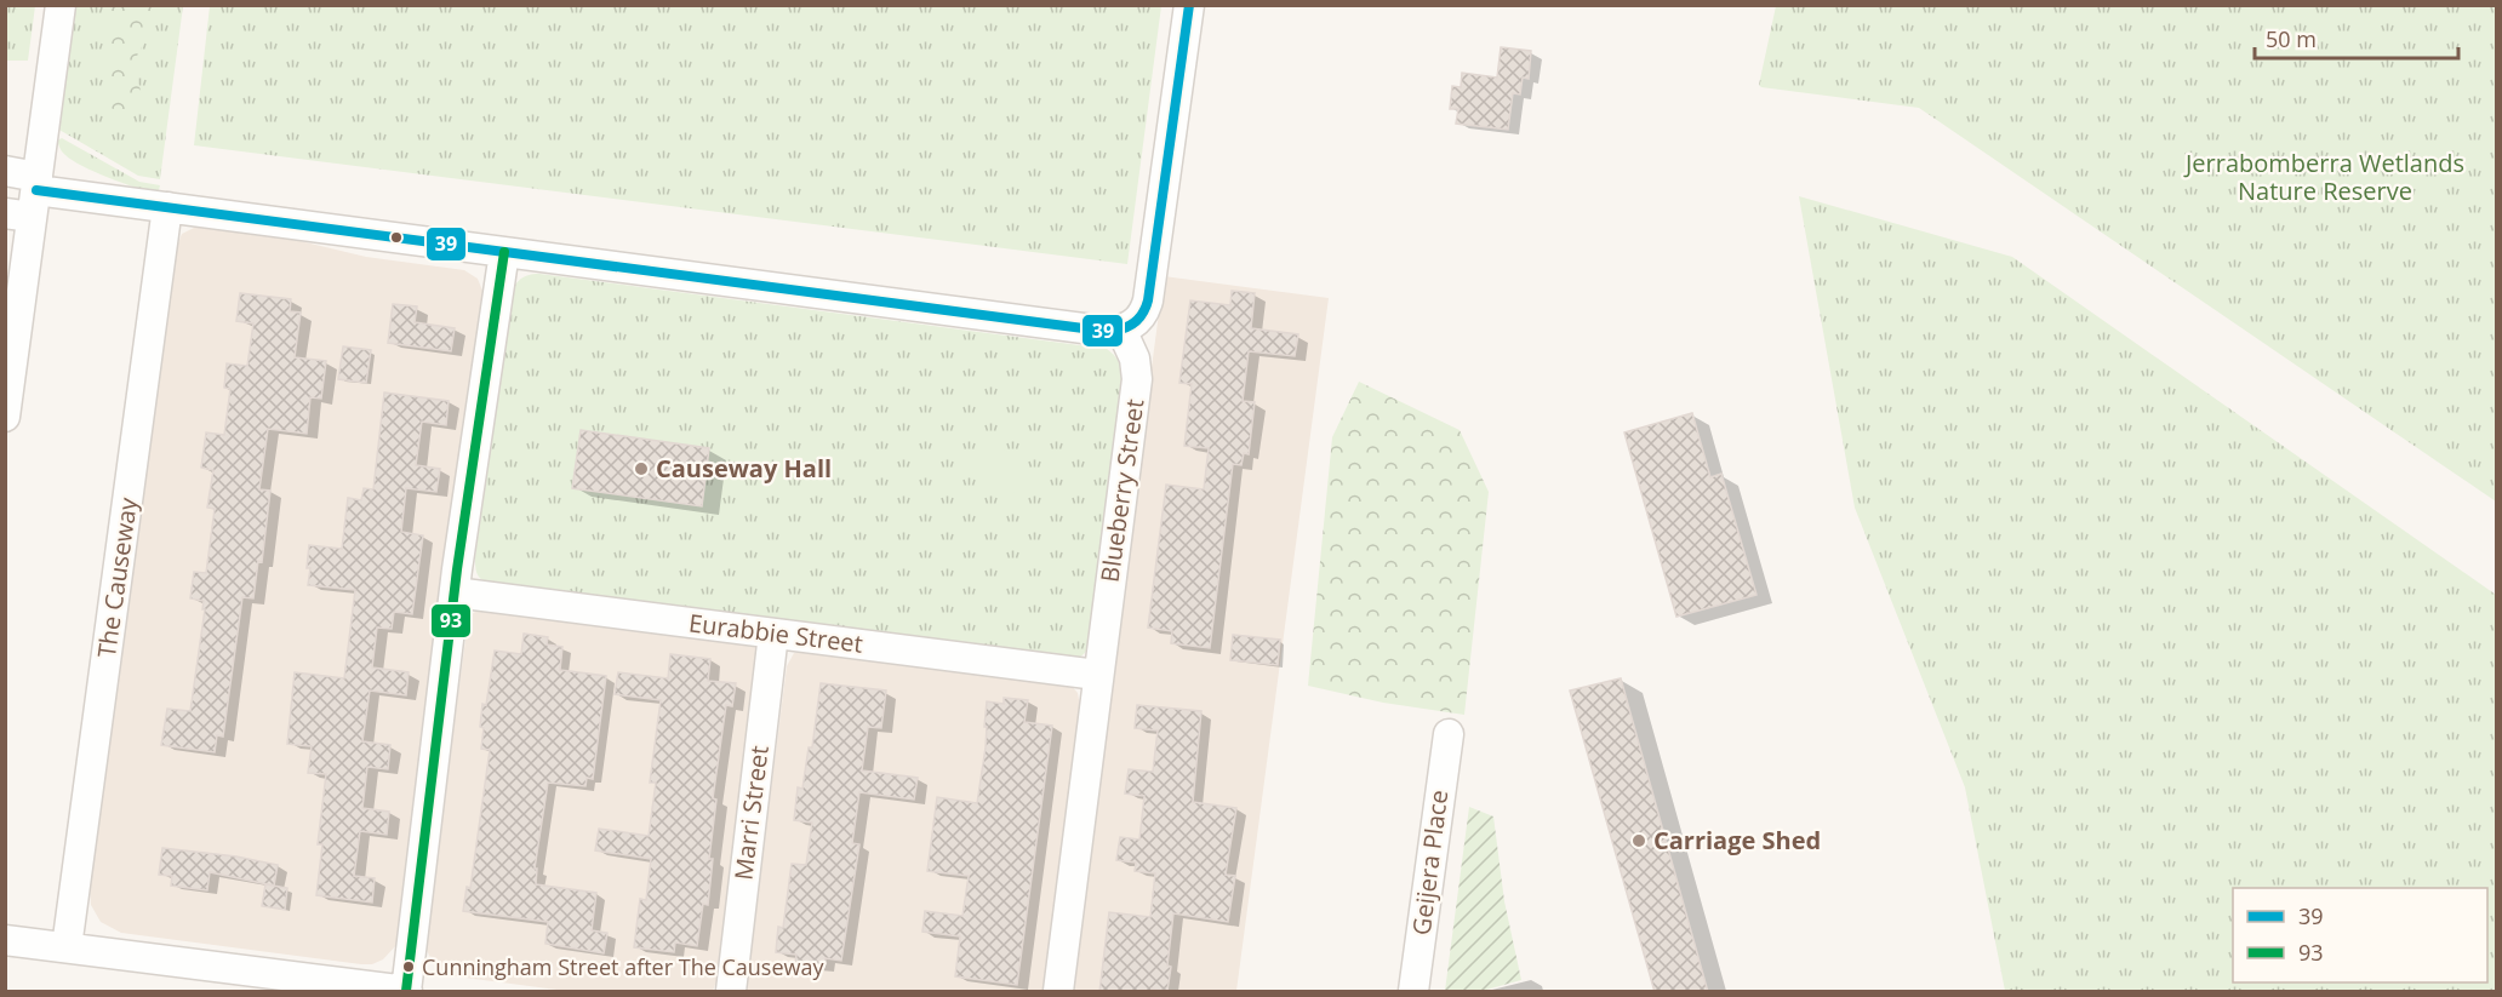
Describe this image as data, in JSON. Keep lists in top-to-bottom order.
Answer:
{
  "streets": {
    "street": [
      "Blueberry Street",
      "The Causeway",
      "Eurabbie Street",
      "Marri Street",
      "Geijera Place"
    ]
  },
  "crossings": [
    ["Blueberry Street", "Eurabbie Street"],
    ["Eurabbie Street", "Marri Street"]
  ],
  "parks": ["Jerrabomberra Wetlands Nature Reserve"],
  "places": ["Causeway Hall", "Carriage Shed", "Cunningham Street after The Causeway"],
  "lines": ["transit line 39", "transit line 93"],
  "legend": ["39", "93"],
  "scale_bar": "50 m"
}
